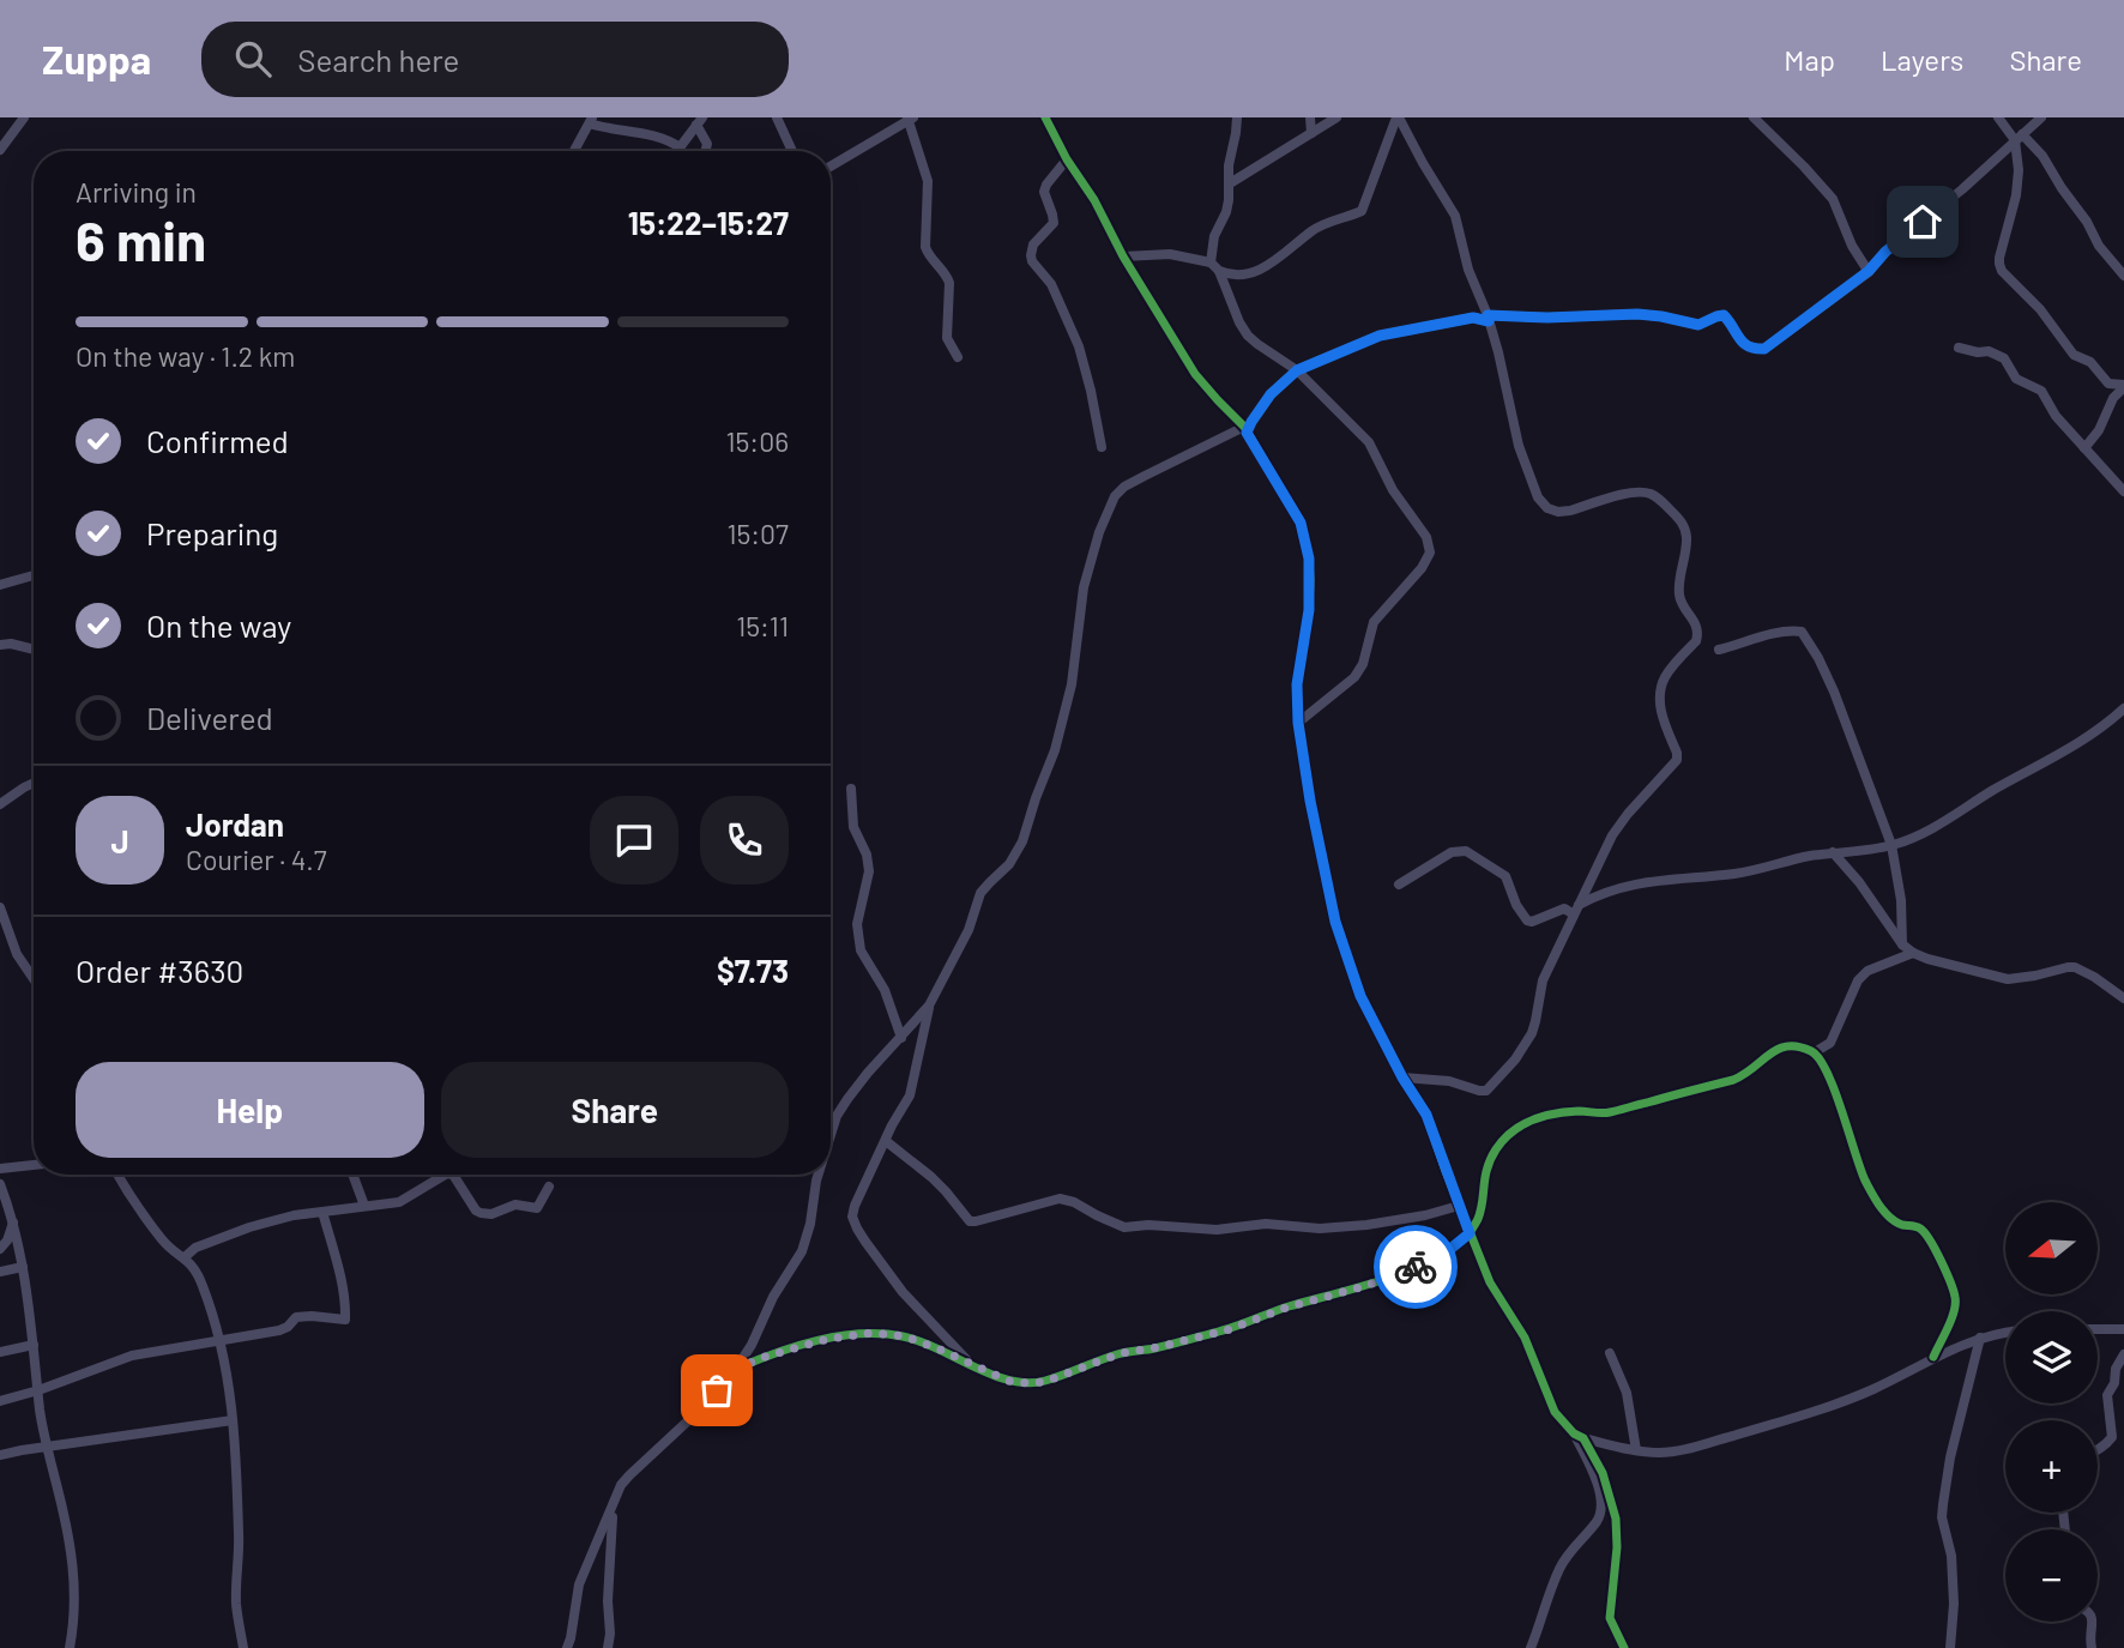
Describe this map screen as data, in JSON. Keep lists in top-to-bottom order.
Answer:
{
  "north": "left",
  "page": {
    "header": "Zuppa",
    "search": "Search here",
    "nav": ["Map", "Layers", "Share"],
    "heading": ["6 min", "Arriving in", "15:22–15:27"],
    "panel": [
      "Jordan",
      "Courier · 4.7",
      "Order #3630",
      "$7.73"
    ],
    "bar": "On the way · 1.2 km",
    "list": [
      ["Confirmed", "15:06"],
      ["Preparing", "15:07"],
      ["On the way", "15:11"],
      "Delivered"
    ],
    "round": "J",
    "buttons": ["Help", "Share"],
    "map_buttons": ["+", "−"]
  }
}
